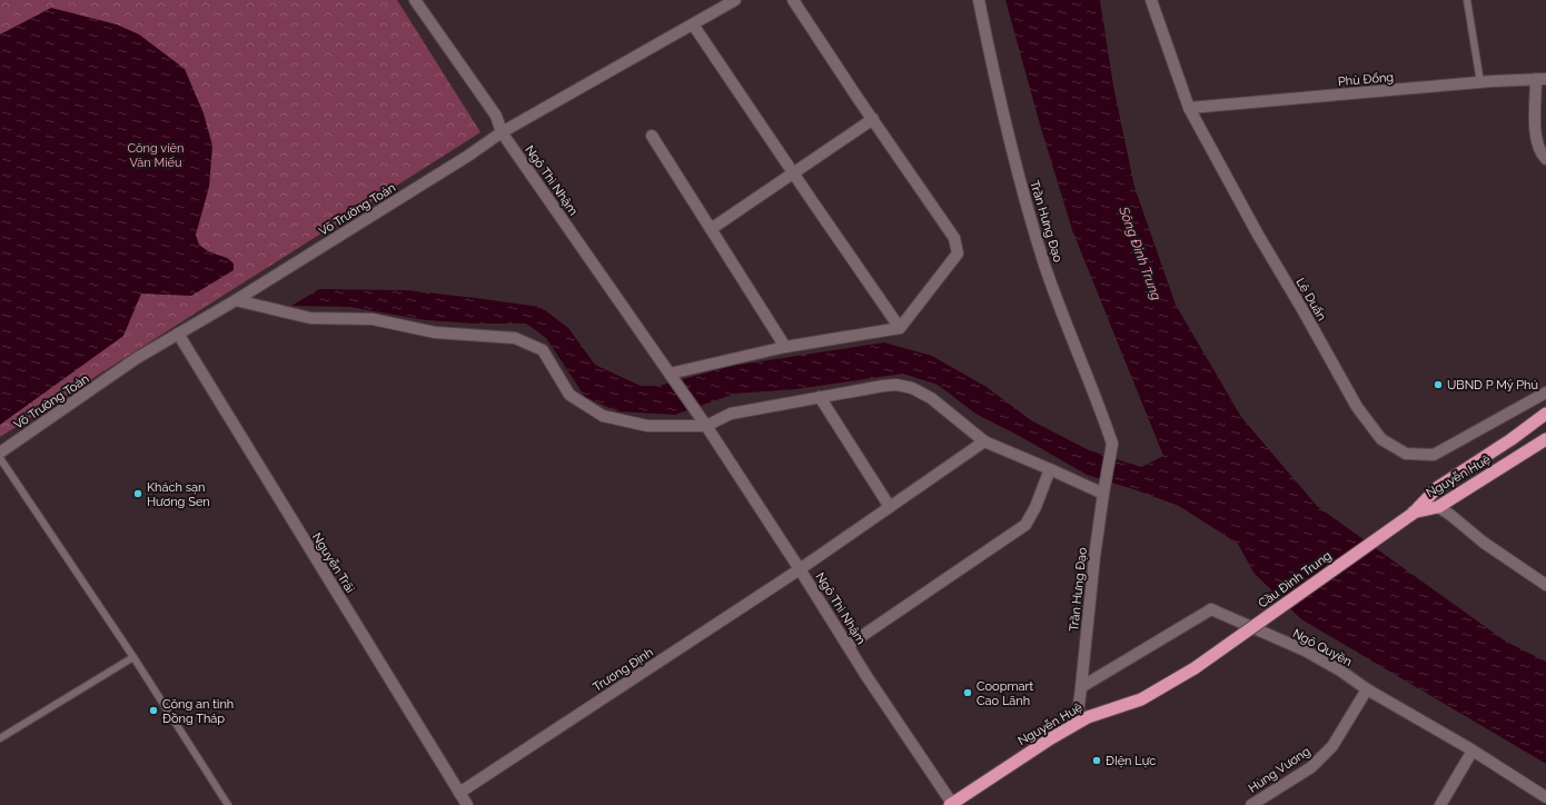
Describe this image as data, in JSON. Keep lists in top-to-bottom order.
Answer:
{
  "streets": {
    "highway": ["Nguyễn Huệ", "Cầu Đình Trung"],
    "street": [
      "Phù Đổng",
      "Ngô Thì Nhậm",
      "Võ Trường Toản",
      "Trần Hưng Đạo",
      "Lê Duẩn",
      "Nguyễn Trãi",
      "Ngô Quyền",
      "Trương Định",
      "Hùng Vương"
    ]
  },
  "crossings": [
    ["Phù Đổng", "Lê Duẩn"],
    ["Ngô Thì Nhậm", "Võ Trường Toản"],
    ["Ngô Thì Nhậm", "Nguyễn Huệ"],
    ["Ngô Thì Nhậm", "Trương Định"],
    ["Võ Trường Toản", "Nguyễn Trãi"],
    ["Trần Hưng Đạo", "Nguyễn Huệ"],
    ["Trần Hưng Đạo", "Ngô Quyền"],
    ["Nguyễn Huệ", "Cầu Đình Trung"],
    ["Nguyễn Trãi", "Trương Định"],
    ["Ngô Quyền", "Hùng Vương"]
  ],
  "water": ["Sông Đình Trung"],
  "parks": ["Công viên Văn Miếu"],
  "places": [
    "UBND P Mỹ Phú",
    "Khách sạn Hương Sen",
    "Coopmart Cao Lãnh",
    "Công an tỉnh Đồng Tháp",
    "ĐIện Lực"
  ]
}
